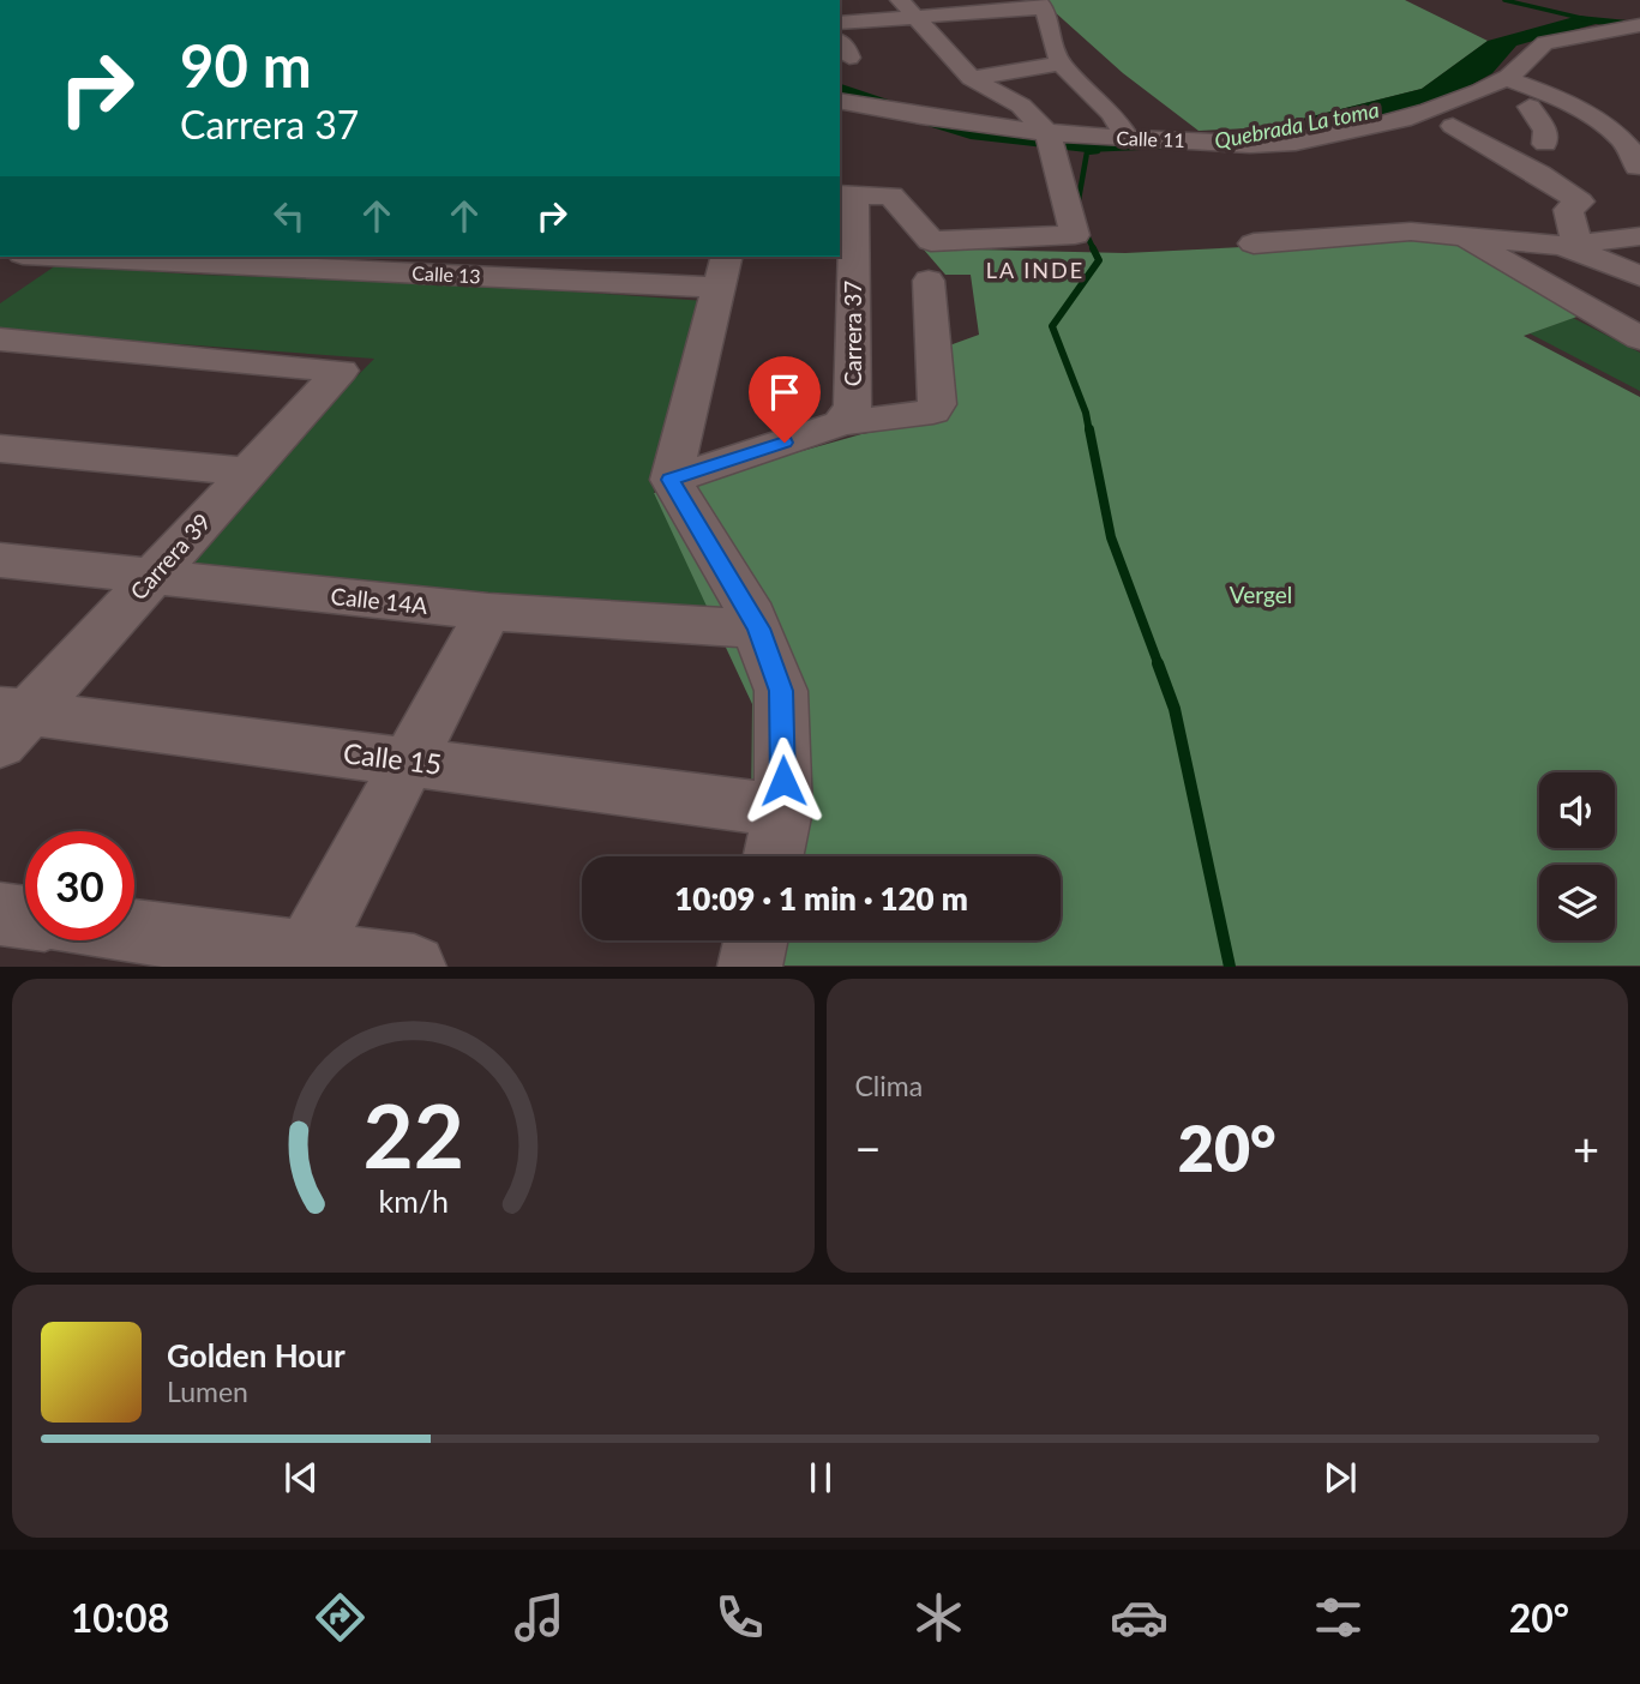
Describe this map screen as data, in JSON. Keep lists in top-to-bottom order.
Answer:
{
  "streets": {
    "street": [
      "Calle 11",
      "Calle 13",
      "Carrera 37",
      "Carrera 39",
      "Calle 14A",
      "Calle 15"
    ]
  },
  "crossings": [
    ["Carrera 39", "Calle 14A"],
    ["Carrera 39", "Calle 15"]
  ],
  "districts": ["LA INDE"],
  "water": ["Quebrada La toma"],
  "parks": ["Vergel"],
  "page": {
    "turn": ["90 m", "Carrera 37"],
    "limit": "30",
    "trip": "10:09 · 1 min · 120 m",
    "tile": "Clima",
    "heat": ["−", "20°", "+"],
    "song": ["Golden Hour", "Lumen"],
    "tabs": ["10:08", "20°"],
    "gauge": ["22", "km/h"]
  }
}
